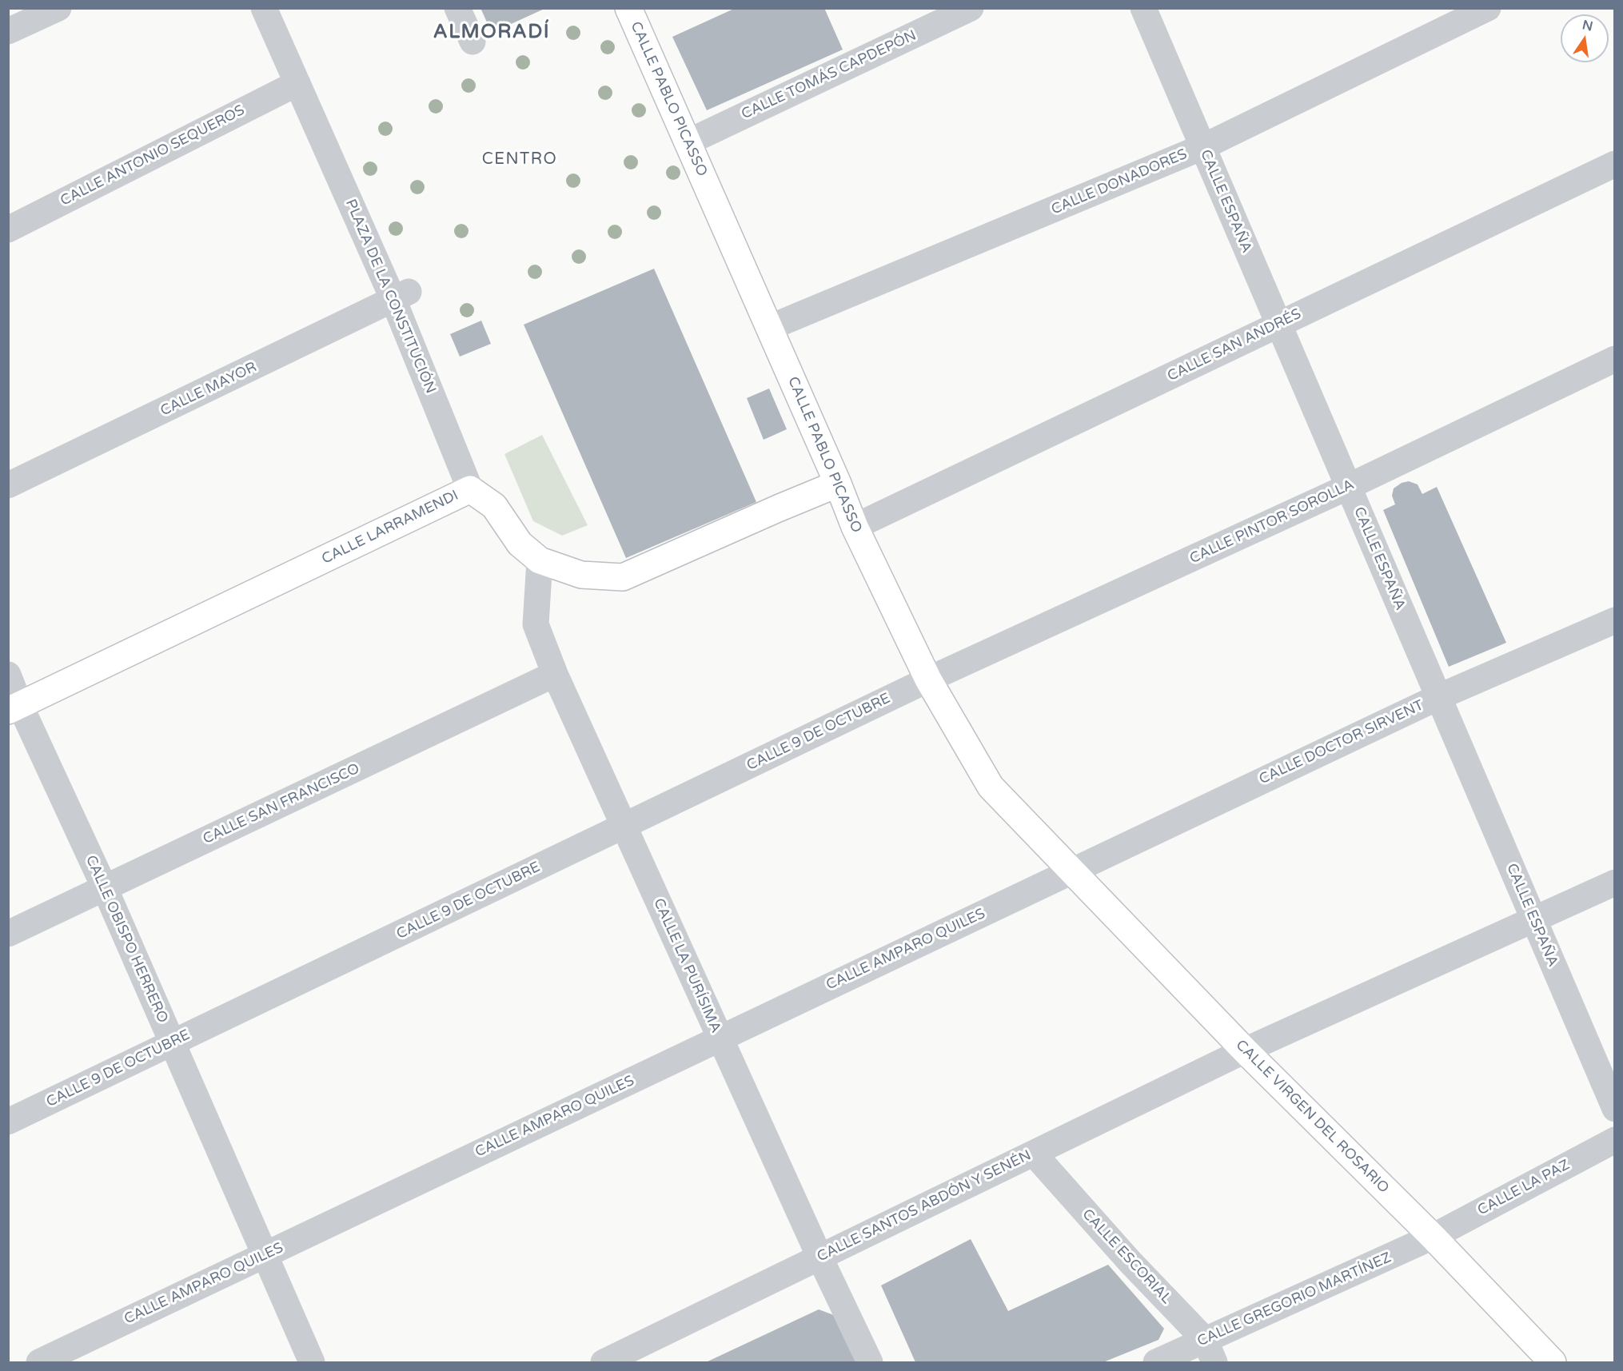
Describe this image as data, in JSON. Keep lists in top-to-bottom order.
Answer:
{
  "streets": {
    "main road": ["CALLE PABLO PICASSO", "CALLE LARRAMENDI", "CALLE VIRGEN DEL ROSARIO"],
    "street": [
      "CALLE TOMÁS CAPDEPÓN",
      "CALLE ANTONIO SEQUEROS",
      "CALLE DONADORES",
      "CALLE ESPAÑA",
      "PLAZA DE LA CONSTITUCIÓN",
      "CALLE SAN ANDRÉS",
      "CALLE MAYOR",
      "CALLE PINTOR SOROLLA",
      "CALLE 9 DE OCTUBRE",
      "CALLE DOCTOR SIRVENT",
      "CALLE SAN FRANCISCO",
      "CALLE OBISPO HERRERO",
      "CALLE AMPARO QUILES",
      "CALLE LA PURÍSIMA",
      "CALLE LA PAZ",
      "CALLE SANTOS ABDÓN Y SENÉN",
      "CALLE ESCORIAL",
      "CALLE GREGORIO MARTÍNEZ"
    ]
  },
  "crossings": [
    ["CALLE TOMÁS CAPDEPÓN", "CALLE PABLO PICASSO"],
    ["CALLE PABLO PICASSO", "CALLE DONADORES"],
    ["CALLE PABLO PICASSO", "CALLE SAN ANDRÉS"],
    ["CALLE PABLO PICASSO", "CALLE PINTOR SOROLLA"],
    ["CALLE PABLO PICASSO", "CALLE LARRAMENDI"],
    ["CALLE PABLO PICASSO", "CALLE 9 DE OCTUBRE"],
    ["CALLE PABLO PICASSO", "CALLE DOCTOR SIRVENT"],
    ["CALLE PABLO PICASSO", "CALLE AMPARO QUILES"],
    ["CALLE PABLO PICASSO", "CALLE VIRGEN DEL ROSARIO"],
    ["CALLE ANTONIO SEQUEROS", "PLAZA DE LA CONSTITUCIÓN"],
    ["CALLE DONADORES", "CALLE ESPAÑA"],
    ["CALLE ESPAÑA", "CALLE SAN ANDRÉS"],
    ["CALLE ESPAÑA", "CALLE PINTOR SOROLLA"],
    ["CALLE ESPAÑA", "CALLE DOCTOR SIRVENT"],
    ["CALLE ESPAÑA", "CALLE SANTOS ABDÓN Y SENÉN"],
    ["PLAZA DE LA CONSTITUCIÓN", "CALLE MAYOR"],
    ["PLAZA DE LA CONSTITUCIÓN", "CALLE LARRAMENDI"],
    ["CALLE PINTOR SOROLLA", "CALLE 9 DE OCTUBRE"],
    ["CALLE LARRAMENDI", "CALLE OBISPO HERRERO"],
    ["CALLE LARRAMENDI", "CALLE LA PURÍSIMA"],
    ["CALLE 9 DE OCTUBRE", "CALLE OBISPO HERRERO"],
    ["CALLE 9 DE OCTUBRE", "CALLE LA PURÍSIMA"],
    ["CALLE DOCTOR SIRVENT", "CALLE AMPARO QUILES"],
    ["CALLE DOCTOR SIRVENT", "CALLE VIRGEN DEL ROSARIO"],
    ["CALLE SAN FRANCISCO", "CALLE OBISPO HERRERO"],
    ["CALLE SAN FRANCISCO", "CALLE LA PURÍSIMA"],
    ["CALLE OBISPO HERRERO", "CALLE AMPARO QUILES"],
    ["CALLE AMPARO QUILES", "CALLE LA PURÍSIMA"],
    ["CALLE AMPARO QUILES", "CALLE VIRGEN DEL ROSARIO"],
    ["CALLE LA PURÍSIMA", "CALLE SANTOS ABDÓN Y SENÉN"],
    ["CALLE VIRGEN DEL ROSARIO", "CALLE LA PAZ"],
    ["CALLE VIRGEN DEL ROSARIO", "CALLE SANTOS ABDÓN Y SENÉN"],
    ["CALLE VIRGEN DEL ROSARIO", "CALLE GREGORIO MARTÍNEZ"],
    ["CALLE LA PAZ", "CALLE GREGORIO MARTÍNEZ"],
    ["CALLE SANTOS ABDÓN Y SENÉN", "CALLE ESCORIAL"],
    ["CALLE ESCORIAL", "CALLE GREGORIO MARTÍNEZ"]
  ],
  "districts": ["ALMORADÍ", "CENTRO"],
  "north": "top"
}
